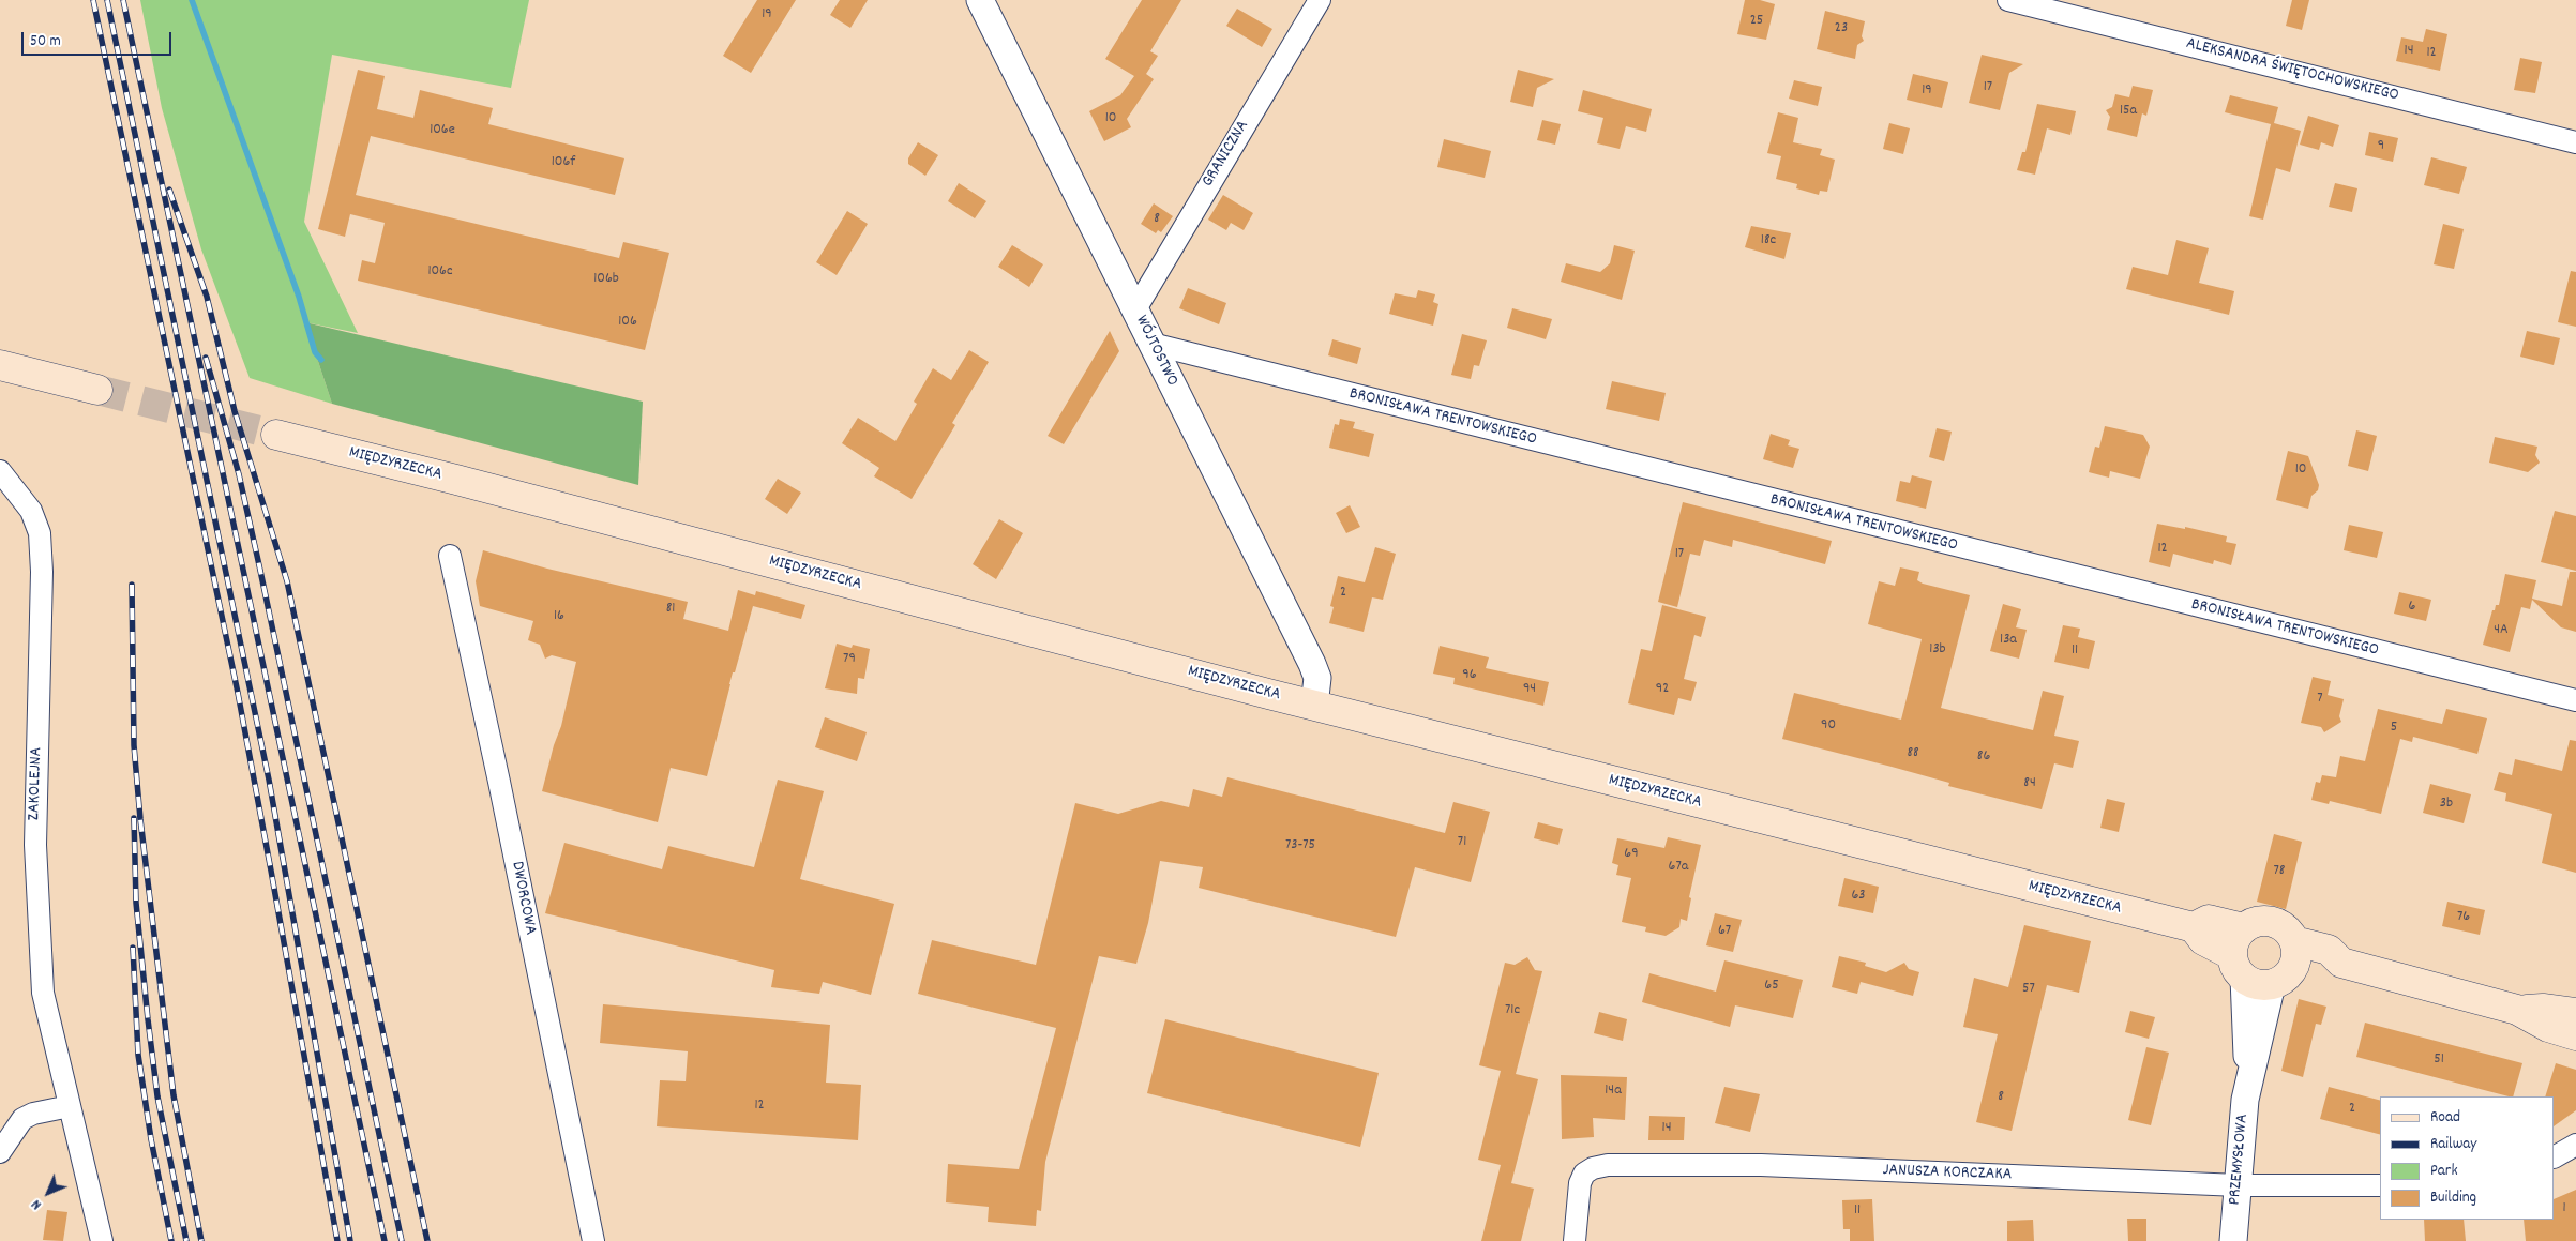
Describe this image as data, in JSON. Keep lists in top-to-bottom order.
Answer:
{
  "streets": {
    "main road": ["MIĘDZYRZECKA"],
    "street": [
      "ALEKSANDRA ŚWIĘTOCHOWSKIEGO",
      "GRANICZNA",
      "WÓJTOSTWO",
      "BRONISŁAWA TRENTOWSKIEGO",
      "ZAKOLEJNA",
      "DWORCOWA",
      "PRZEMYSŁOWA",
      "JANUSZA KORCZAKA"
    ]
  },
  "crossings": [
    ["GRANICZNA", "WÓJTOSTWO"],
    ["WÓJTOSTWO", "BRONISŁAWA TRENTOWSKIEGO"],
    ["WÓJTOSTWO", "MIĘDZYRZECKA"],
    ["MIĘDZYRZECKA", "PRZEMYSŁOWA"],
    ["PRZEMYSŁOWA", "JANUSZA KORCZAKA"]
  ],
  "house_numbers": [
    "19",
    "25",
    "23",
    "14",
    "12",
    "17",
    "19",
    "15a",
    "10",
    "106e",
    "9",
    "106f",
    "8",
    "18c",
    "106c",
    "106b",
    "106",
    "10",
    "12",
    "17",
    "2",
    "6",
    "81",
    "16",
    "4A",
    "13a",
    "13b",
    "11",
    "79",
    "96",
    "94",
    "92",
    "7",
    "90",
    "5",
    "88",
    "86",
    "84",
    "3b",
    "71",
    "73-75",
    "69",
    "67a",
    "78",
    "63",
    "76",
    "67",
    "65",
    "57",
    "71c",
    "51",
    "14a",
    "8",
    "12",
    "2",
    "14",
    "1",
    "11"
  ],
  "legend": [
    "Road",
    "Railway",
    "Park",
    "Building"
  ],
  "scale_bar": "50 m",
  "north": "bottom left"
}
